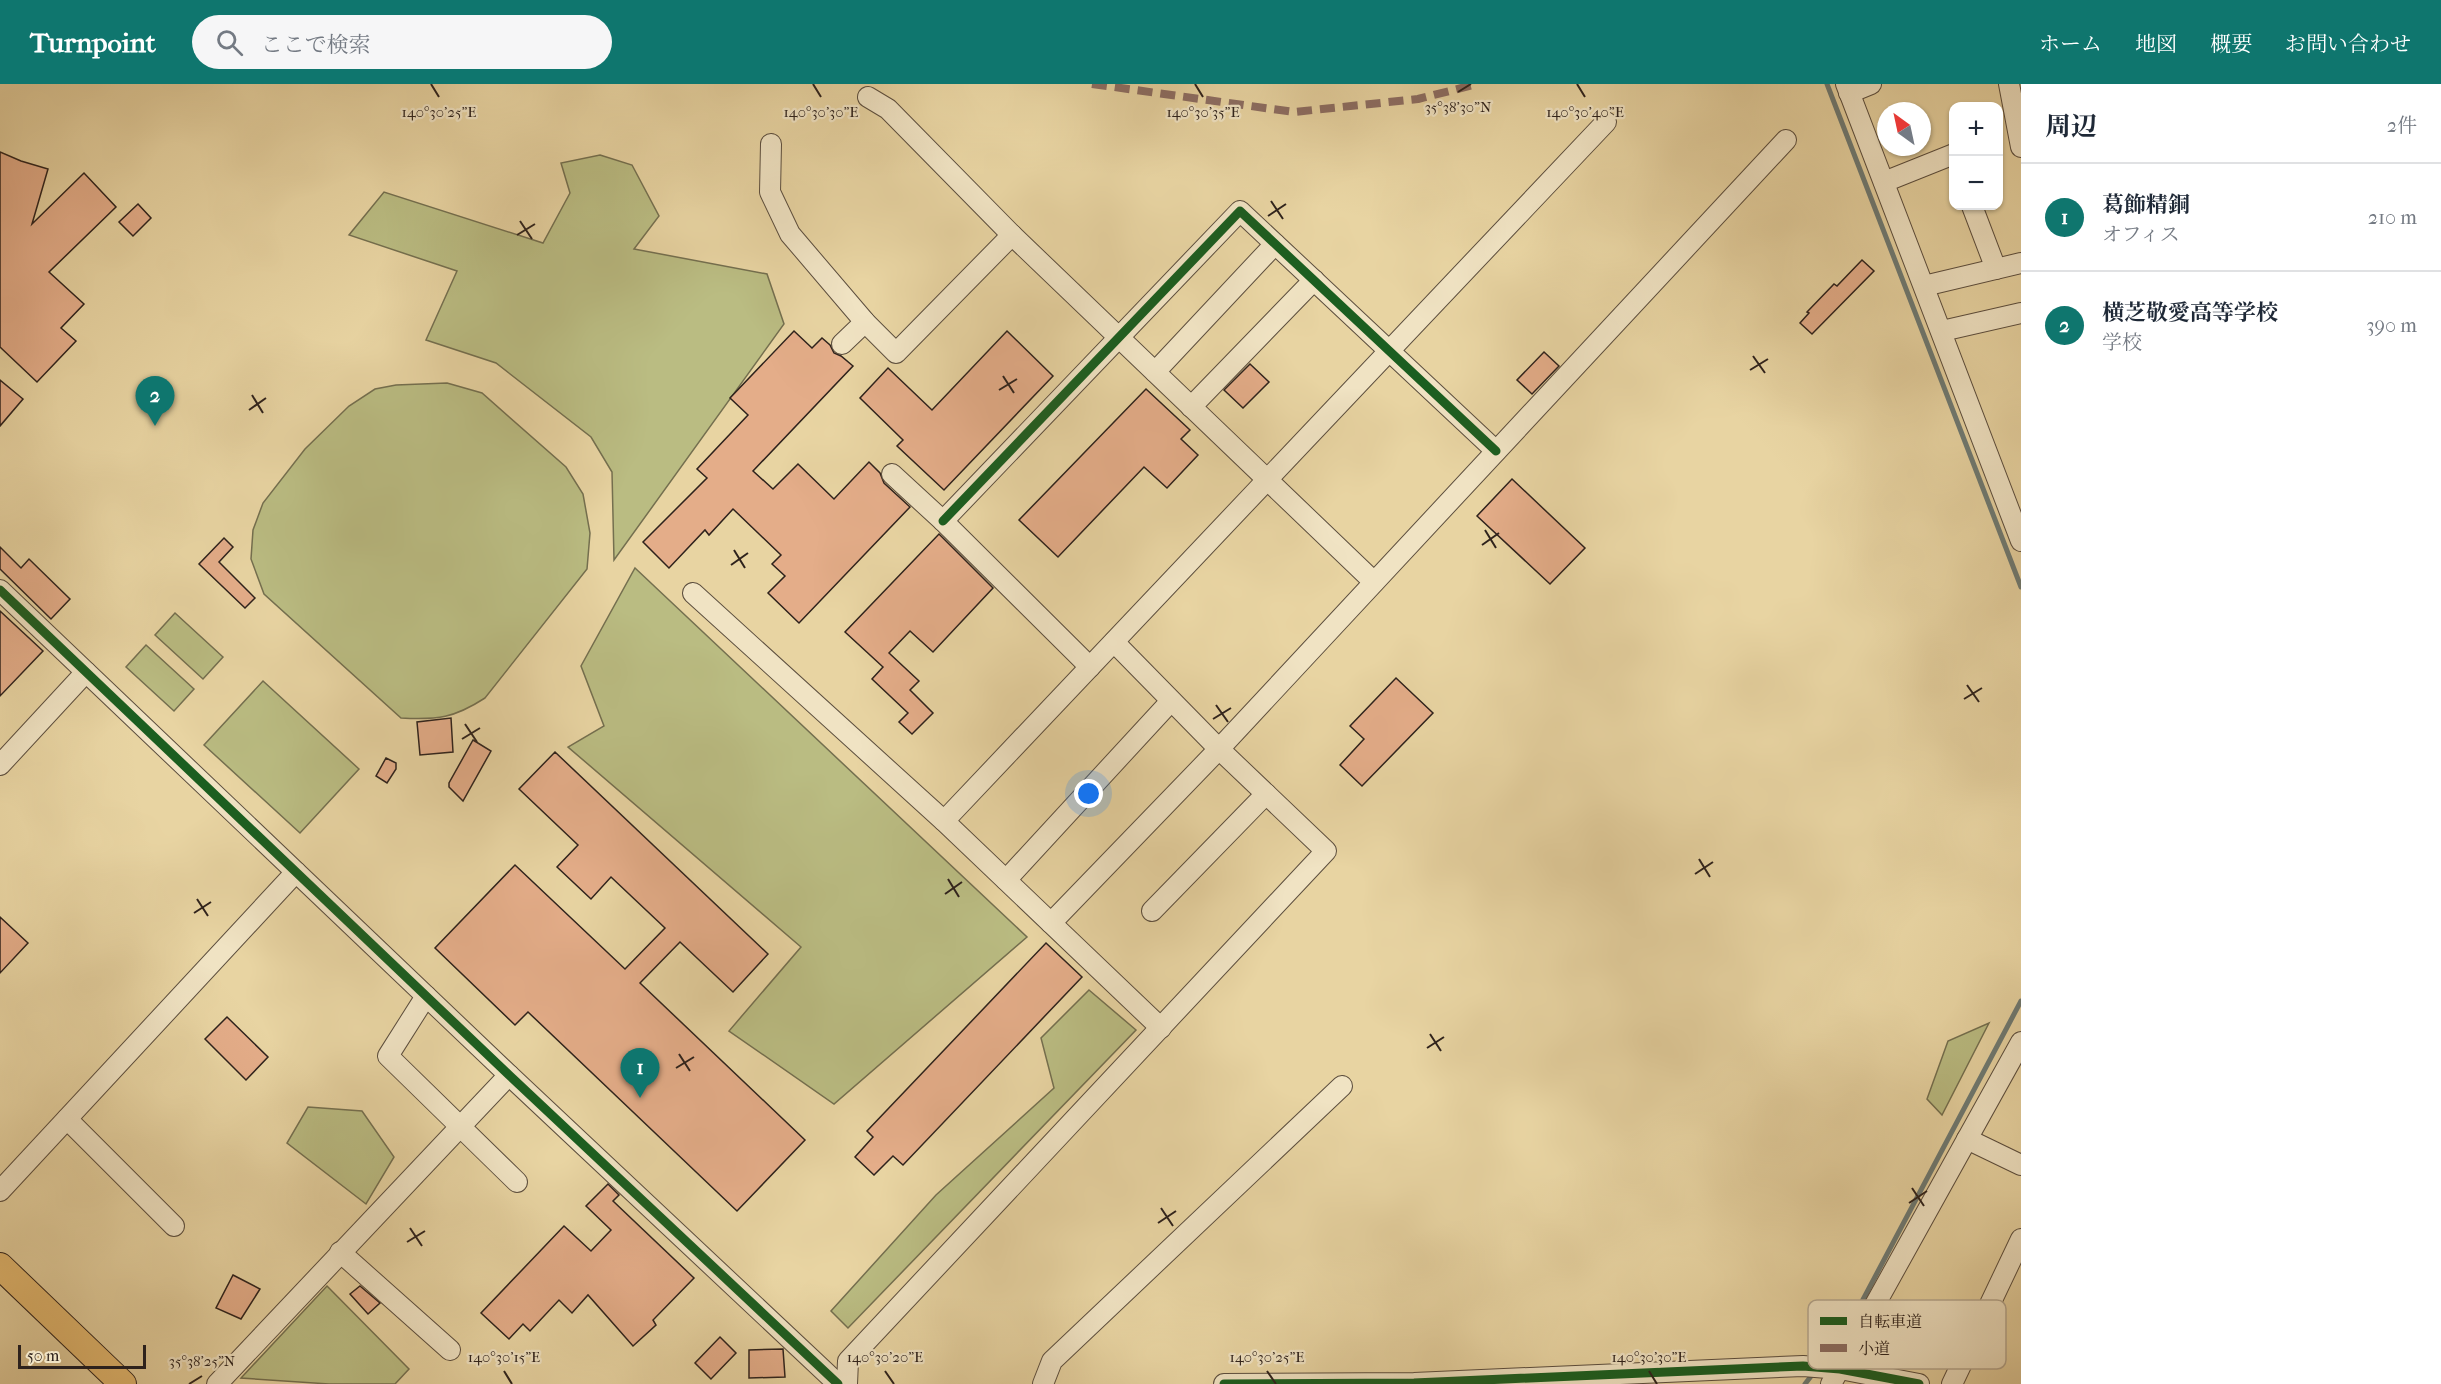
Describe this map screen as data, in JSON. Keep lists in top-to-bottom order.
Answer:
{
  "legend": ["自転車道", "小道"],
  "scale_bar": "50 m",
  "north": "top left",
  "page": {
    "header": "Turnpoint",
    "search": "ここで検索",
    "nav": [
      "ホーム",
      "地図",
      "概要",
      "お問い合わせ"
    ],
    "heading": ["周辺", "2件"],
    "map_buttons": ["+", "−"],
    "list": [
      {
        "mark": "1",
        "name": "葛飾精銅",
        "note": "オフィス",
        "value": "210 m"
      },
      {
        "mark": "2",
        "name": "横芝敬愛高等学校",
        "note": "学校",
        "value": "390 m"
      }
    ],
    "pins": ["2", "1"],
    "scale": "50 m"
  },
  "coordinates": [
    "35°38'30\"N",
    "140°30'40\"E",
    "140°30'25\"E",
    "140°30'30\"E",
    "140°30'35\"E",
    "140°30'15\"E",
    "140°30'20\"E",
    "35°38'25\"N"
  ]
}
